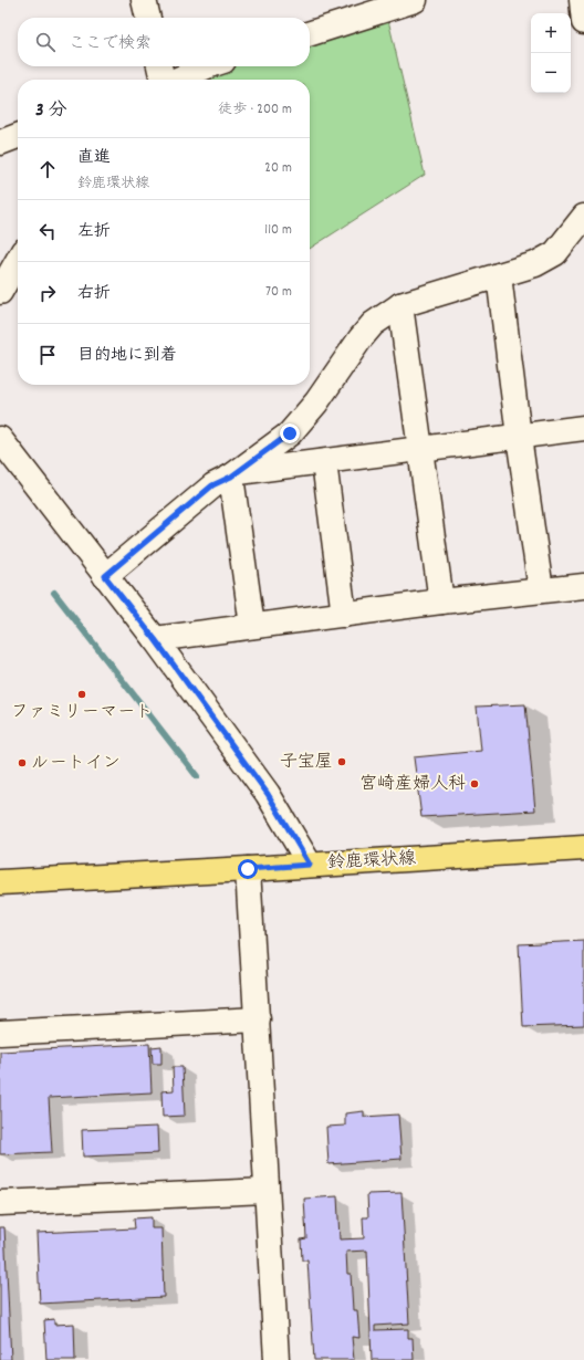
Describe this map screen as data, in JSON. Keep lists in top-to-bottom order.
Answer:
{
  "streets": {
    "main road": ["鈴鹿環状線"]
  },
  "places": [
    "ファミリーマート",
    "子宝屋",
    "ルートイン",
    "宮崎産婦人科"
  ],
  "page": {
    "map_buttons": ["+", "−"],
    "search": "ここで検索",
    "heading": ["3 分", "徒歩 · 200 m"],
    "list": [
      ["直進", "鈴鹿環状線", "20 m"],
      ["左折", "110 m"],
      ["右折", "70 m"],
      "目的地に到着"
    ]
  }
}
